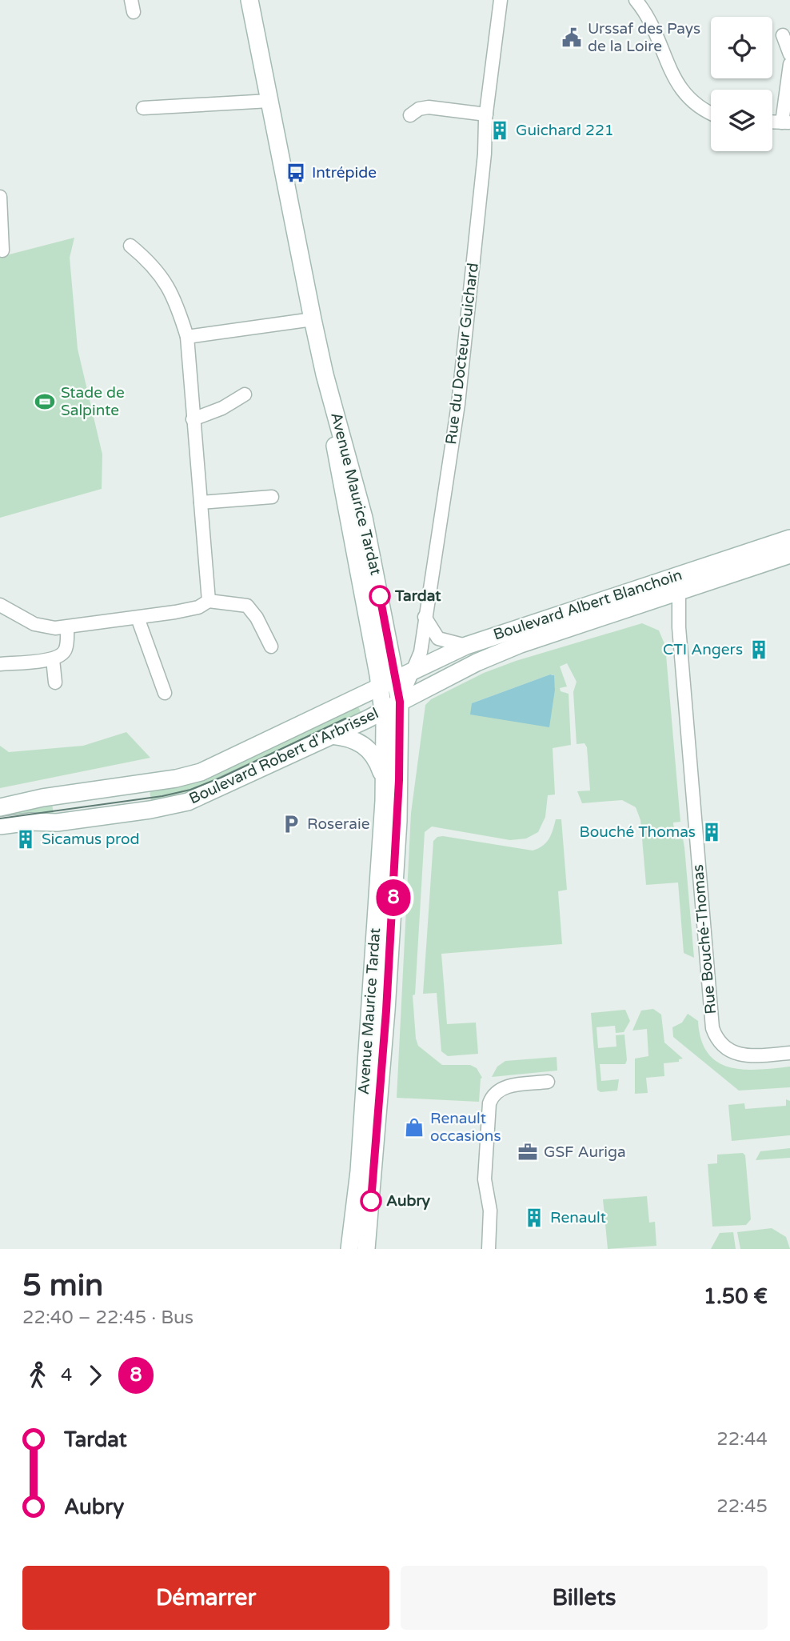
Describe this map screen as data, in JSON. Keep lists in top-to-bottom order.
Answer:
{
  "streets": {
    "street": [
      "Rue du Docteur Guichard",
      "Avenue Maurice Tardat",
      "Boulevard Albert Blanchoin",
      "Boulevard Robert d'Arbrissel",
      "Rue Bouché-Thomas"
    ]
  },
  "crossings": [
    ["Rue du Docteur Guichard", "Avenue Maurice Tardat"],
    ["Rue du Docteur Guichard", "Boulevard Albert Blanchoin"],
    ["Rue du Docteur Guichard", "Boulevard Robert d'Arbrissel"],
    ["Avenue Maurice Tardat", "Boulevard Albert Blanchoin"],
    ["Avenue Maurice Tardat", "Boulevard Robert d'Arbrissel"],
    ["Boulevard Albert Blanchoin", "Boulevard Robert d'Arbrissel"],
    ["Boulevard Albert Blanchoin", "Rue Bouché-Thomas"]
  ],
  "places": {
    "public building": ["Urssaf des Pays de la Loire"],
    "building": [
      "Guichard 221",
      "CTI Angers",
      "Bouché Thomas",
      "Sicamus prod",
      "Renault"
    ],
    "bus stop": ["Intrépide"],
    "sports": ["Stade de Salpinte"],
    "other": ["Tardat", "Aubry"],
    "parking": ["Roseraie"],
    "shop": ["Renault occasions"],
    "office": ["GSF Auriga"]
  },
  "lines": ["bus line 8"],
  "page": {
    "on_map": "8",
    "heading": ["5 min", "22:40 – 22:45 · Bus", "1.50 €"],
    "legs": ["4", "8"],
    "list": [
      {
        "name": "Tardat",
        "value": "22:44"
      },
      {
        "name": "Aubry",
        "value": "22:45"
      }
    ],
    "buttons": ["Démarrer", "Billets"]
  }
}
